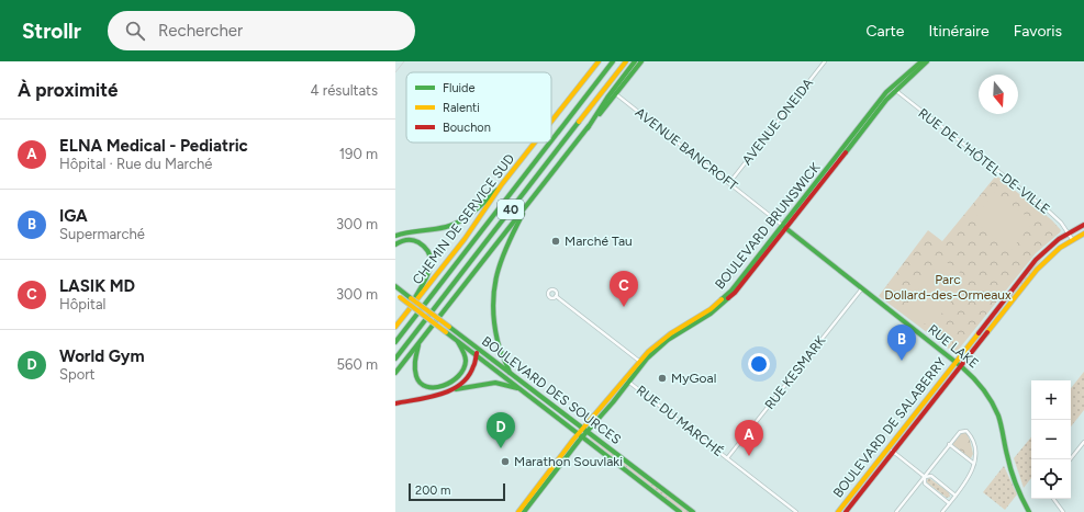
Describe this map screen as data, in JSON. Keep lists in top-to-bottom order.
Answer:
{
  "streets": {
    "main road": [
      "40",
      "CHEMIN DE SERVICE SUD",
      "BOULEVARD BRUNSWICK",
      "RUE LAKE",
      "BOULEVARD DES SOURCES",
      "BOULEVARD DE SALABERRY"
    ],
    "street": [
      "AVENUE ONEIDA",
      "AVENUE BANCROFT",
      "RUE DE L'HÔTEL-DE-VILLE",
      "RUE KESMARK",
      "RUE DU MARCHÉ"
    ]
  },
  "crossings": [
    ["AVENUE ONEIDA", "AVENUE BANCROFT"],
    ["AVENUE BANCROFT", "BOULEVARD BRUNSWICK"],
    ["AVENUE BANCROFT", "RUE LAKE"],
    ["RUE DE L'HÔTEL-DE-VILLE", "BOULEVARD BRUNSWICK"],
    ["RUE DE L'HÔTEL-DE-VILLE", "BOULEVARD DE SALABERRY"],
    ["BOULEVARD BRUNSWICK", "RUE LAKE"],
    ["BOULEVARD BRUNSWICK", "BOULEVARD DES SOURCES"],
    ["BOULEVARD BRUNSWICK", "RUE DU MARCHÉ"],
    ["RUE LAKE", "RUE KESMARK"],
    ["RUE LAKE", "BOULEVARD DE SALABERRY"],
    ["RUE KESMARK", "RUE DU MARCHÉ"]
  ],
  "parks": ["Parc Dollard-des-Ormeaux"],
  "places": ["Marché Tau", "MyGoal", "Marathon Souvlaki"],
  "legend": ["Fluide", "Ralenti", "Bouchon"],
  "scale_bar": "200 m",
  "north": "bottom",
  "page": {
    "header": "Strollr",
    "search": "Rechercher",
    "nav": ["Carte", "Itinéraire", "Favoris"],
    "heading": ["À proximité", "4 résultats"],
    "list": [
      {
        "mark": "A",
        "name": "ELNA Medical - Pediatric",
        "note": "Hôpital · Rue du Marché",
        "value": "190 m"
      },
      {
        "mark": "B",
        "name": "IGA",
        "note": "Supermarché",
        "value": "300 m"
      },
      {
        "mark": "C",
        "name": "LASIK MD",
        "note": "Hôpital",
        "value": "300 m"
      },
      {
        "mark": "D",
        "name": "World Gym",
        "note": "Sport",
        "value": "560 m"
      }
    ],
    "pins": [
      "C",
      "B",
      "D",
      "A"
    ],
    "map_buttons": ["+", "−"],
    "scale": "200 m"
  }
}
